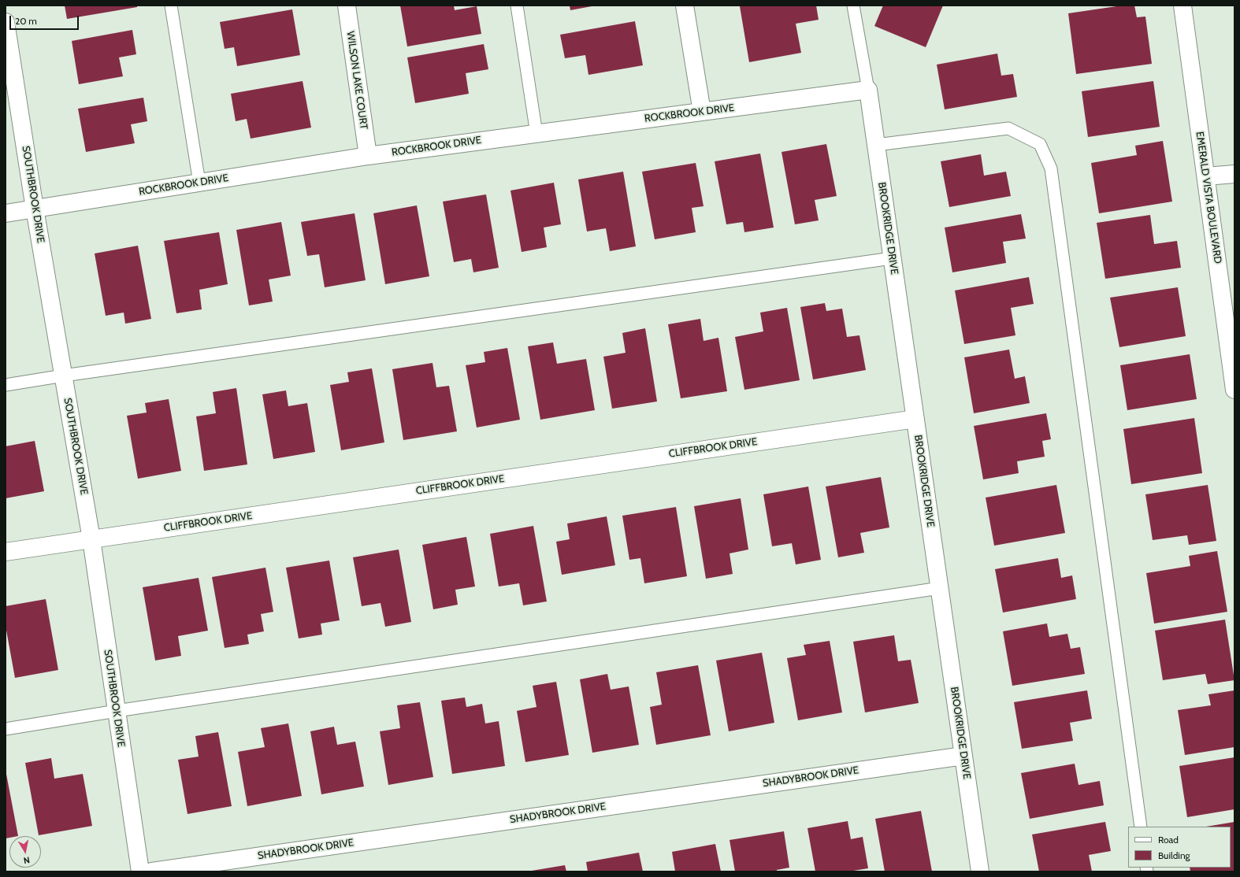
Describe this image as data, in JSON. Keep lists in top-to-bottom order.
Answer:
{
  "streets": {
    "street": [
      "WILSON LAKE COURT",
      "ROCKBROOK DRIVE",
      "SOUTHBROOK DRIVE",
      "EMERALD VISTA BOULEVARD",
      "BROOKRIDGE DRIVE",
      "CLIFFBROOK DRIVE",
      "SHADYBROOK DRIVE"
    ]
  },
  "crossings": [
    ["WILSON LAKE COURT", "ROCKBROOK DRIVE"],
    ["ROCKBROOK DRIVE", "SOUTHBROOK DRIVE"],
    ["ROCKBROOK DRIVE", "BROOKRIDGE DRIVE"],
    ["SOUTHBROOK DRIVE", "CLIFFBROOK DRIVE"],
    ["BROOKRIDGE DRIVE", "CLIFFBROOK DRIVE"],
    ["BROOKRIDGE DRIVE", "SHADYBROOK DRIVE"]
  ],
  "legend": ["Road", "Building"],
  "scale_bar": "20 m",
  "north": "bottom"
}
